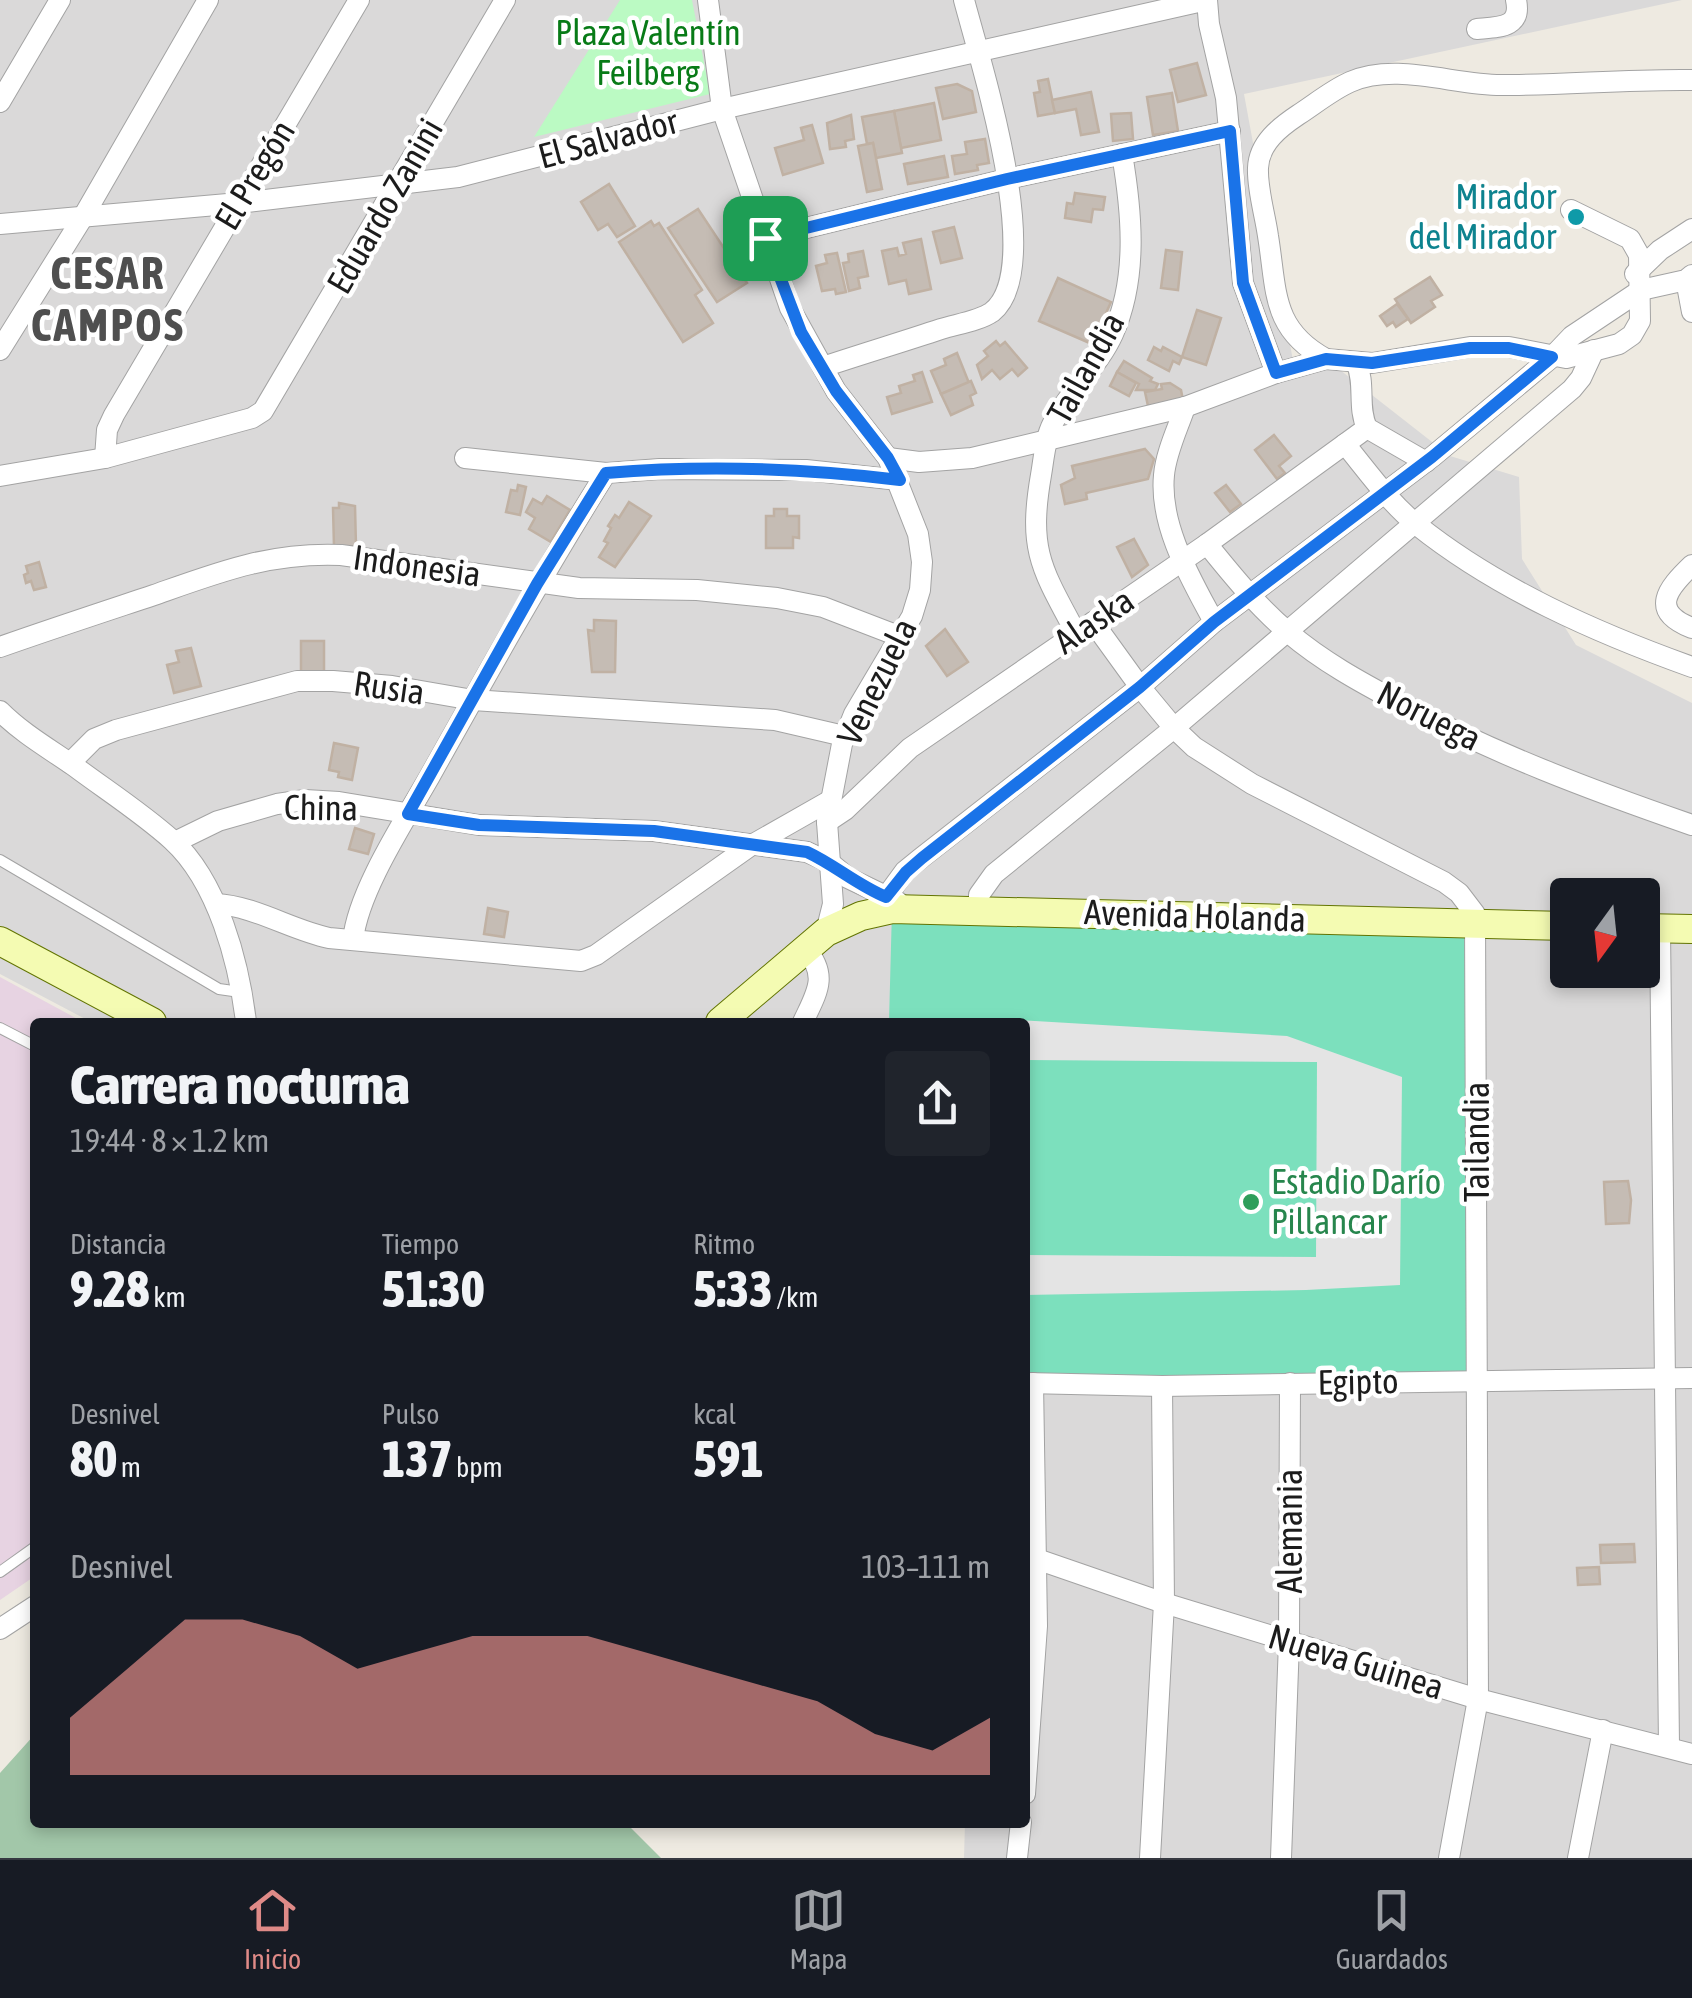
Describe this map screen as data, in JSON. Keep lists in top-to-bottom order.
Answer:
{
  "streets": {
    "street": [
      "El Salvador",
      "El Pregón",
      "Eduardo Zanini",
      "Tailandia",
      "Indonesia",
      "Alaska",
      "Venezuela",
      "Rusia",
      "Noruega",
      "China",
      "Avenida Holanda",
      "Egipto",
      "Alemania",
      "Nueva Guinea"
    ]
  },
  "crossings": [
    ["El Salvador", "El Pregón"],
    ["El Salvador", "Eduardo Zanini"],
    ["El Salvador", "Venezuela"],
    ["El Pregón", "Eduardo Zanini"],
    ["Tailandia", "Alaska"],
    ["Tailandia", "Avenida Holanda"],
    ["Tailandia", "Egipto"],
    ["Tailandia", "Nueva Guinea"],
    ["Indonesia", "Venezuela"],
    ["Alaska", "Venezuela"],
    ["Alaska", "Noruega"],
    ["Venezuela", "Rusia"],
    ["Venezuela", "China"],
    ["Venezuela", "Avenida Holanda"],
    ["China", "Avenida Holanda"],
    ["Egipto", "Alemania"],
    ["Alemania", "Nueva Guinea"]
  ],
  "districts": ["CESAR CAMPOS"],
  "parks": ["Plaza Valentín Feilberg"],
  "places": ["Mirador del Mirador", "Estadio Darío Pillancar"],
  "north": "bottom",
  "page": {
    "heading": ["Carrera nocturna", "19:44 · 8 × 1.2 km"],
    "stats": [
      ["Distancia", "9.28 km"],
      ["Tiempo", "51:30"],
      ["Ritmo", "5:33 /km"],
      ["Desnivel", "80 m"],
      ["Pulso", "137 bpm"],
      ["kcal", "591"]
    ],
    "chart": ["Desnivel", "103–111 m"],
    "tabs": ["Inicio", "Mapa", "Guardados"]
  }
}
